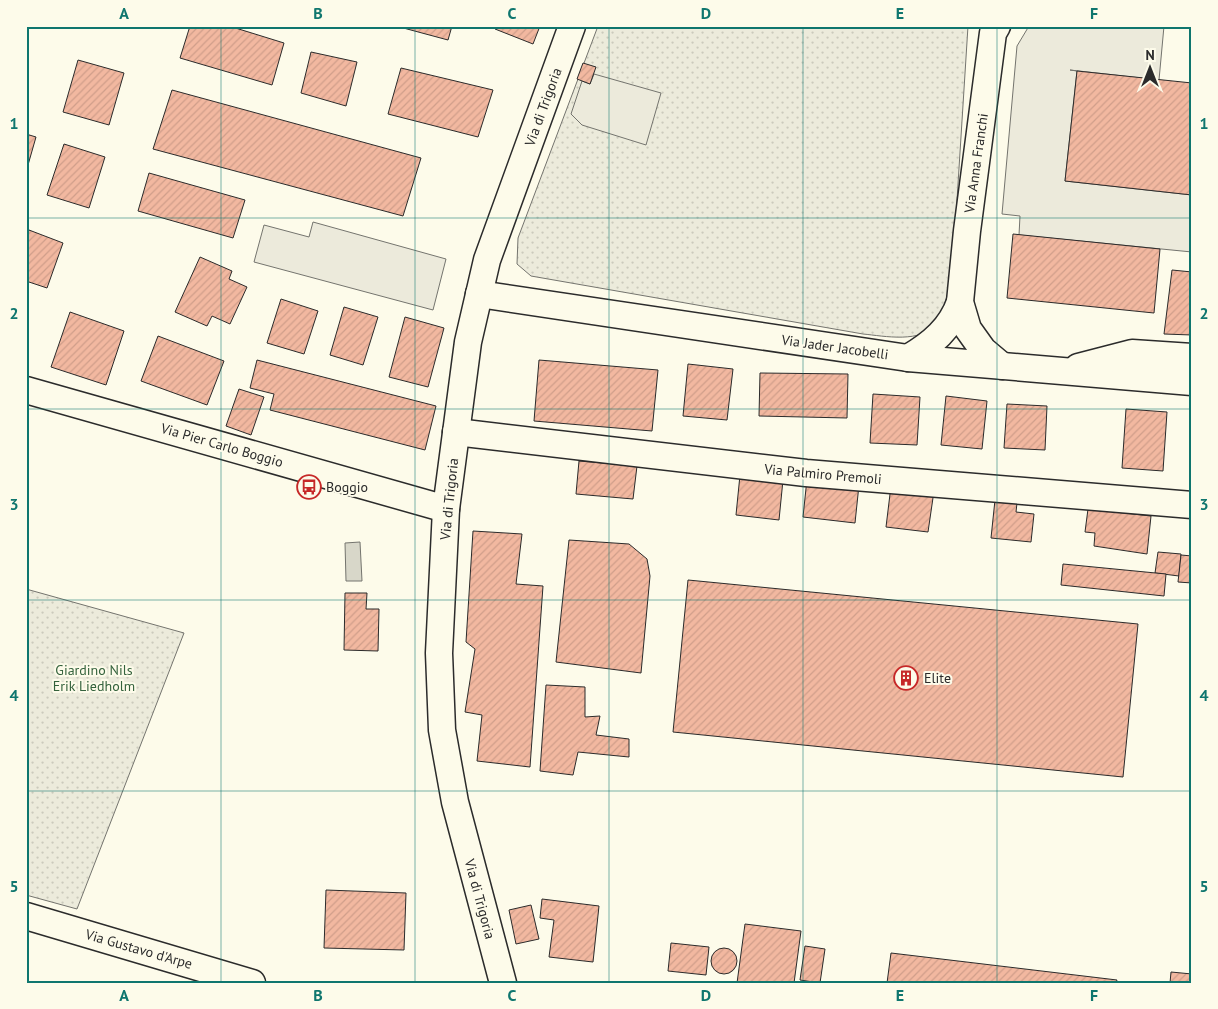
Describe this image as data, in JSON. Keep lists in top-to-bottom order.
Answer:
{
  "streets": {
    "street": [
      "Via di Trigoria",
      "Via Anna Franchi",
      "Via Jader Jacobelli",
      "Via Pier Carlo Boggio",
      "Via Palmiro Premoli",
      "Via Gustavo d'Arpe"
    ]
  },
  "crossings": [
    ["Via di Trigoria", "Via Jader Jacobelli"],
    ["Via di Trigoria", "Via Pier Carlo Boggio"],
    ["Via di Trigoria", "Via Palmiro Premoli"],
    ["Via Anna Franchi", "Via Jader Jacobelli"]
  ],
  "parks": ["Giardino Nils Erik Liedholm"],
  "places": {
    "bus stop": ["Boggio"],
    "building": ["Elite"]
  },
  "north": "top",
  "grid": {
    "columns": [
      "A",
      "B",
      "C",
      "D",
      "E",
      "F"
    ],
    "rows": [
      "1",
      "2",
      "3",
      "4",
      "5"
    ]
  }
}
